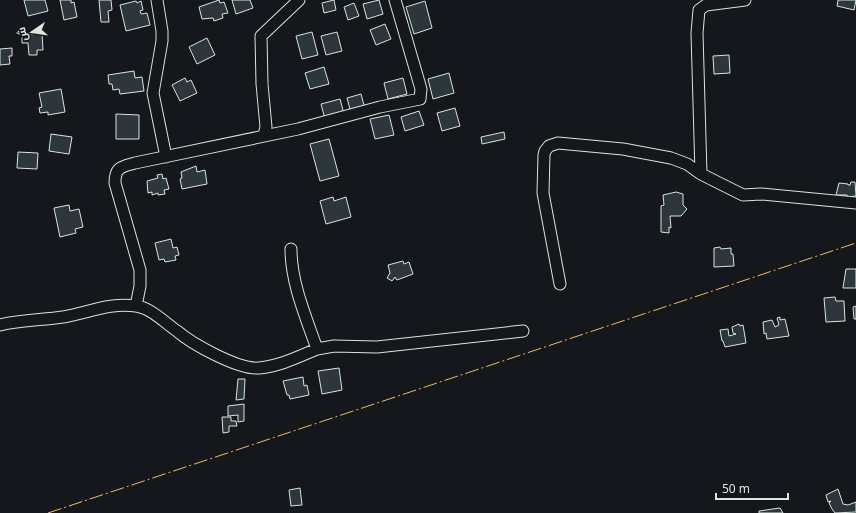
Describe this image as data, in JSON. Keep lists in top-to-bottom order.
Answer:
{
  "scale_bar": "50 m",
  "north": "left"
}
